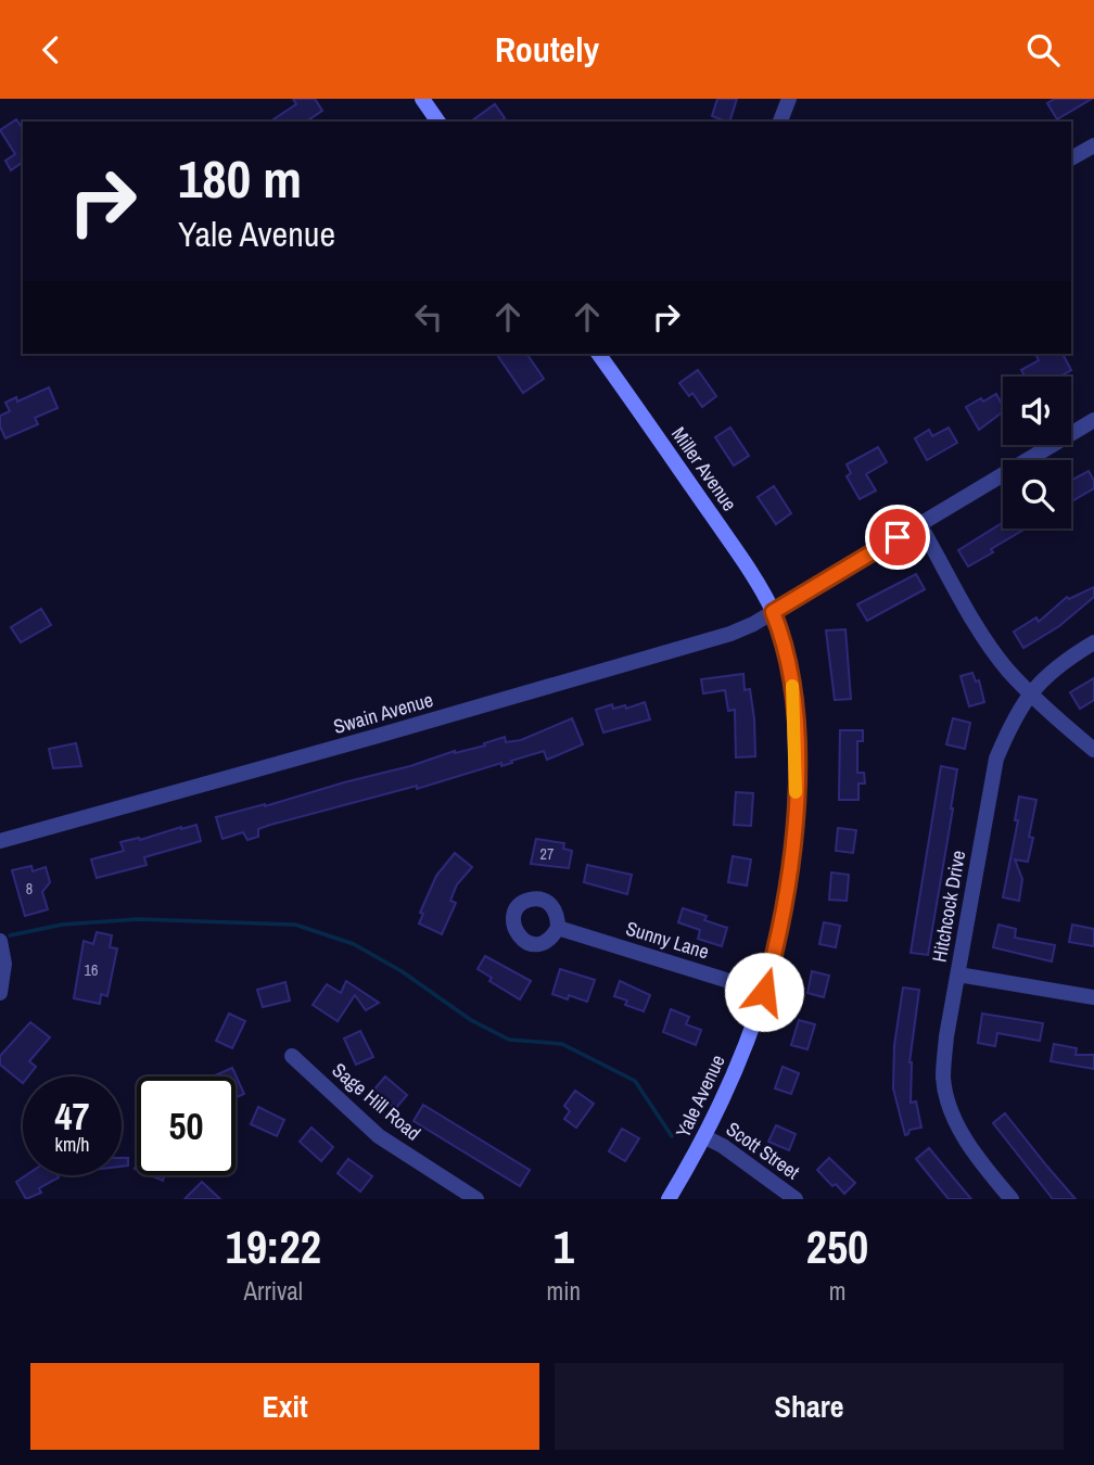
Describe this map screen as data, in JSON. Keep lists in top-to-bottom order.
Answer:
{
  "streets": {
    "main road": ["Miller Avenue", "Yale Avenue"],
    "street": [
      "Swain Avenue",
      "Hitchcock Drive",
      "Sunny Lane",
      "Sage Hill Road",
      "Scott Street"
    ]
  },
  "crossings": [
    ["Miller Avenue", "Swain Avenue"],
    ["Miller Avenue", "Yale Avenue"],
    ["Swain Avenue", "Yale Avenue"],
    ["Sunny Lane", "Yale Avenue"],
    ["Yale Avenue", "Scott Street"]
  ],
  "house_numbers": ["27", "8", "16"],
  "page": {
    "header": "Routely",
    "turn": ["180 m", "Yale Avenue"],
    "speed": "47 km/h",
    "limit": "50",
    "eta": [
      "19:22",
      "Arrival",
      "1",
      "min",
      "250",
      "m"
    ],
    "buttons": ["Exit", "Share"]
  }
}
